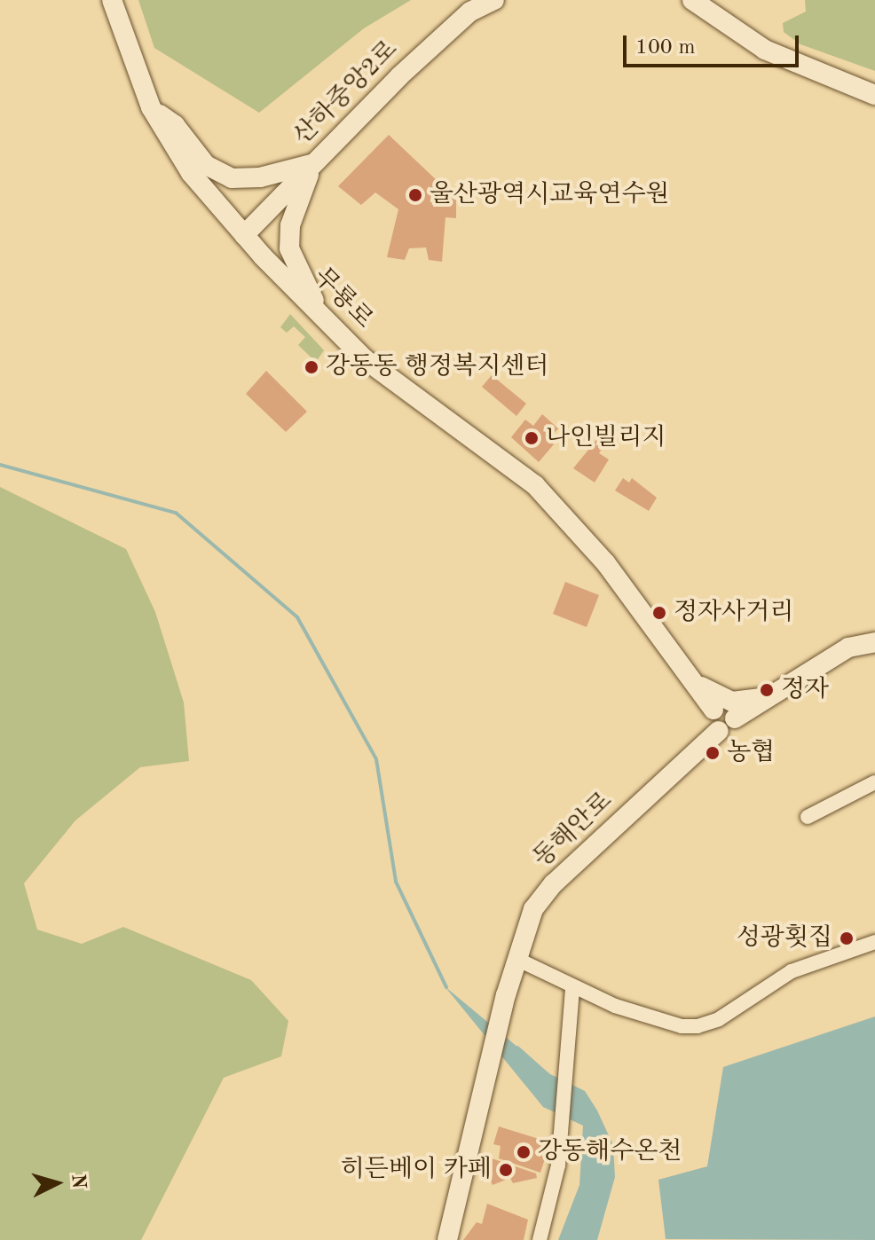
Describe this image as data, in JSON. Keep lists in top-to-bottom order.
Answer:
{
  "streets": {
    "main road": ["산하중앙2로", "무룡로", "동해안로"]
  },
  "crossings": [
    ["산하중앙2로", "무룡로"],
    ["무룡로", "동해안로"]
  ],
  "places": [
    "울산광역시교육연수원",
    "강동동 행정복지센터",
    "나인빌리지",
    "정자사거리",
    "정자",
    "농협",
    "성광횟집",
    "강동해수온천",
    "히든베이 카페"
  ],
  "scale_bar": "100 m",
  "north": "right"
}
